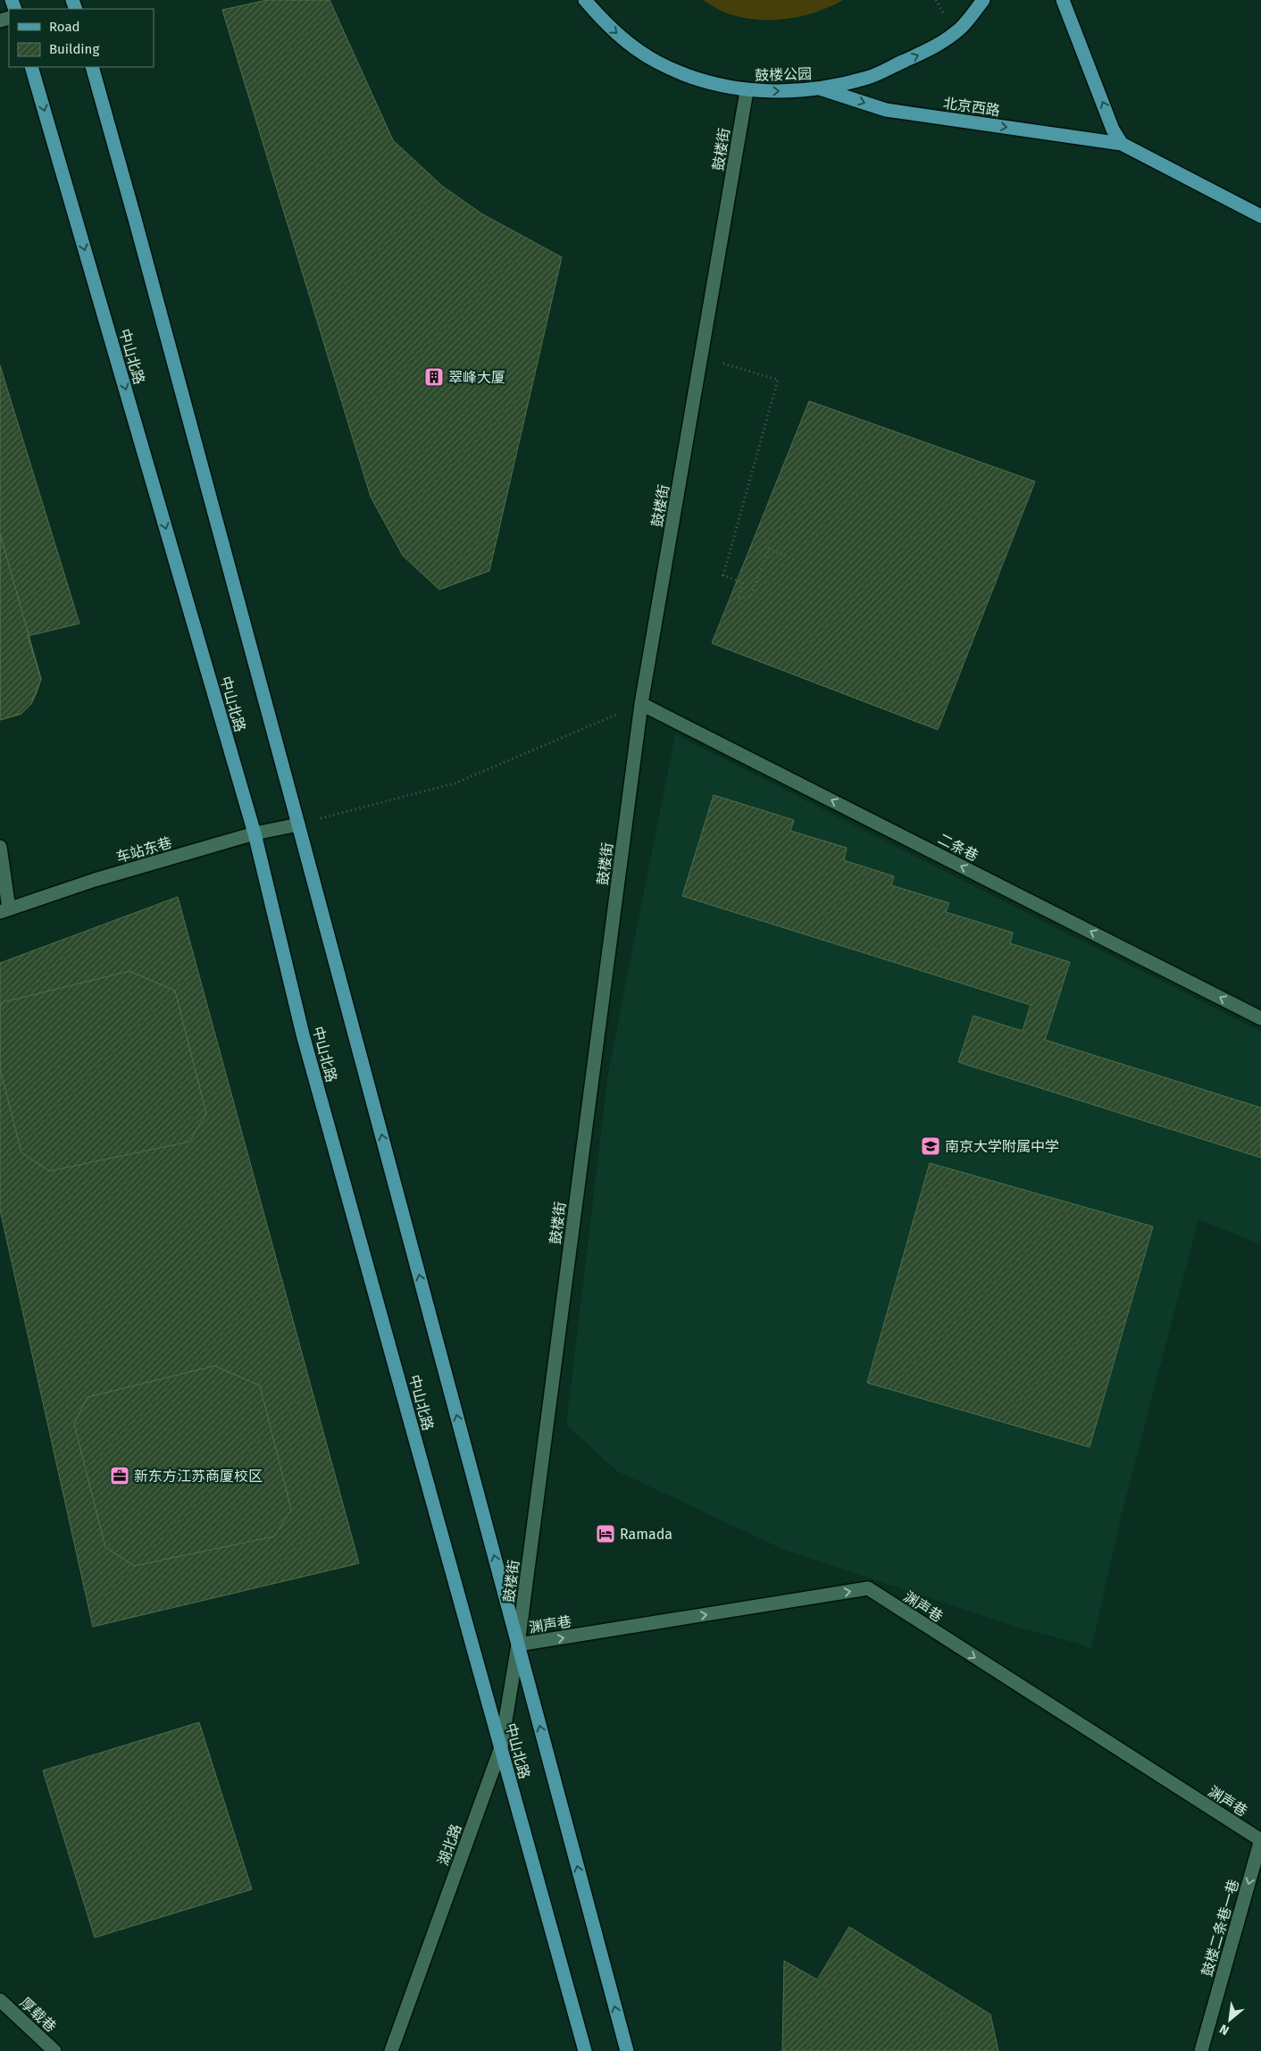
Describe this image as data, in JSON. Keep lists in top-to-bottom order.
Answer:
{
  "streets": {
    "main road": ["鼓楼公园", "北京西路", "中山北路"],
    "street": [
      "鼓楼街",
      "二条巷",
      "车站东巷",
      "渊声巷",
      "湖北路",
      "鼓楼二条巷一巷",
      "厚载巷"
    ]
  },
  "crossings": [
    ["鼓楼公园", "北京西路"],
    ["鼓楼公园", "鼓楼街"],
    ["鼓楼街", "中山北路"],
    ["鼓楼街", "二条巷"],
    ["鼓楼街", "渊声巷"],
    ["鼓楼街", "湖北路"],
    ["中山北路", "车站东巷"],
    ["中山北路", "渊声巷"],
    ["中山北路", "湖北路"],
    ["渊声巷", "湖北路"],
    ["渊声巷", "鼓楼二条巷一巷"]
  ],
  "one_way": [
    "鼓楼公园",
    "北京西路",
    "二条巷",
    "渊声巷",
    "鼓楼二条巷一巷"
  ],
  "places": {
    "building": ["翠峰大厦"],
    "school or university": ["南京大学附属中学"],
    "office": ["新东方江苏商厦校区"],
    "hotel": ["Ramada"]
  },
  "legend": ["Road", "Building"],
  "north": "bottom left"
}
